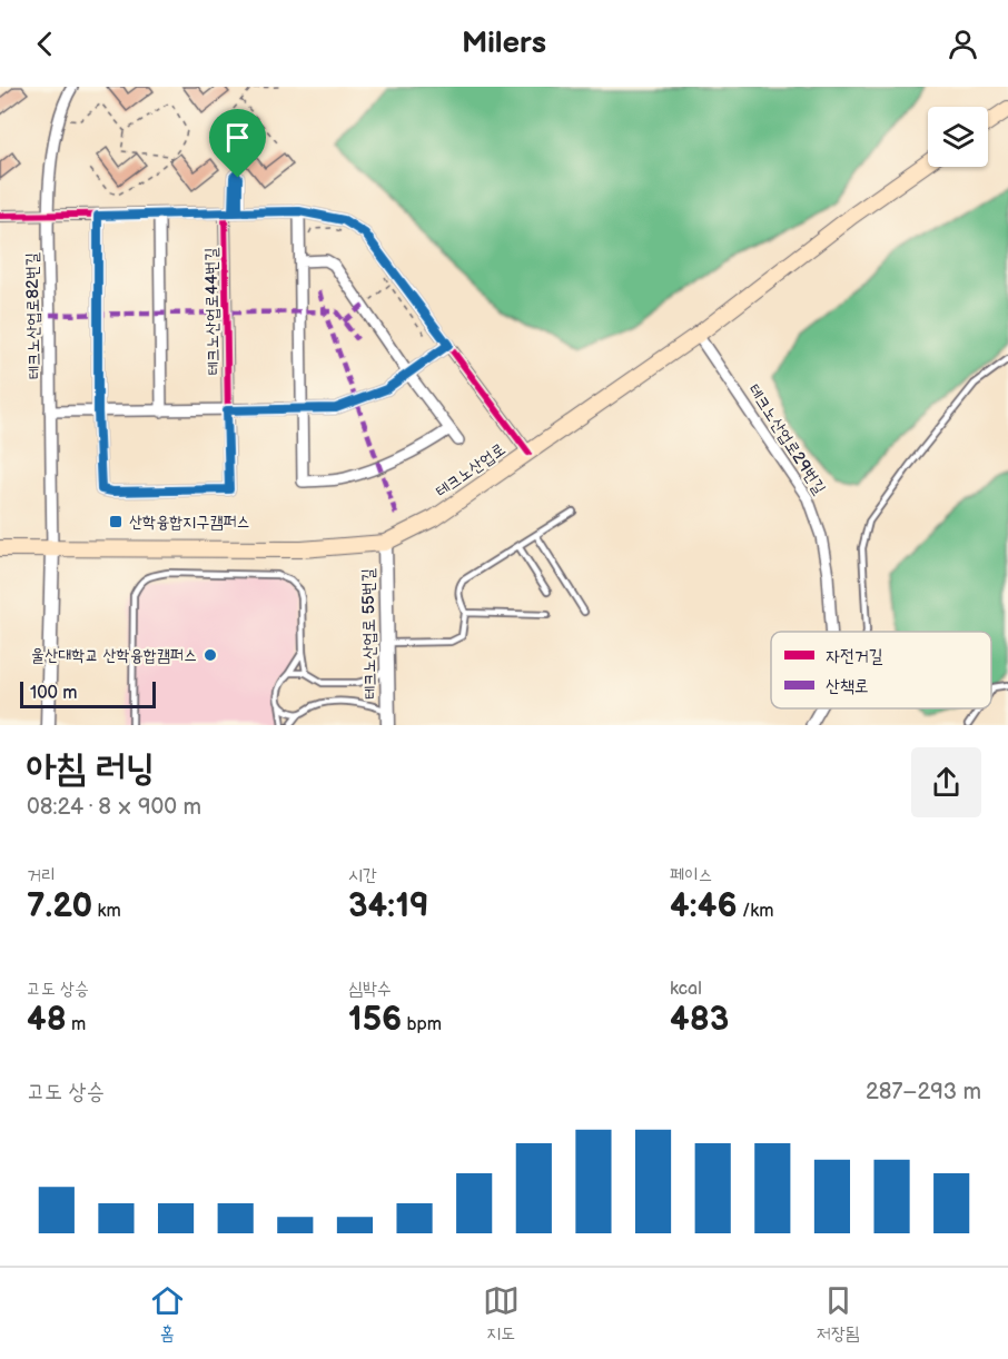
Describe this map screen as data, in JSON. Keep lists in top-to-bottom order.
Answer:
{
  "streets": {
    "main road": ["테크노산업로"],
    "street": [
      "테크노산업로44번길",
      "테크노산업로82번길",
      "테크노산업로29번길",
      "테크노산업로 55번길"
    ]
  },
  "crossings": [
    ["테크노산업로82번길", "테크노산업로"],
    ["테크노산업로29번길", "테크노산업로"],
    ["테크노산업로", "테크노산업로 55번길"]
  ],
  "places": {
    "transit": ["산학융합지구캠퍼스"],
    "other": ["울산대학교 산학융합캠퍼스"]
  },
  "legend": ["자전거길", "산책로"],
  "scale_bar": "100 m",
  "page": {
    "header": "Milers",
    "scale": "100 m",
    "heading": ["아침 러닝", "08:24 · 8 × 900 m"],
    "stats": [
      ["거리", "7.20 km"],
      ["시간", "34:19"],
      ["페이스", "4:46 /km"],
      ["고도 상승", "48 m"],
      ["심박수", "156 bpm"],
      ["kcal", "483"]
    ],
    "chart": ["고도 상승", "287–293 m"],
    "tabs": ["홈", "지도", "저장됨"]
  }
}
